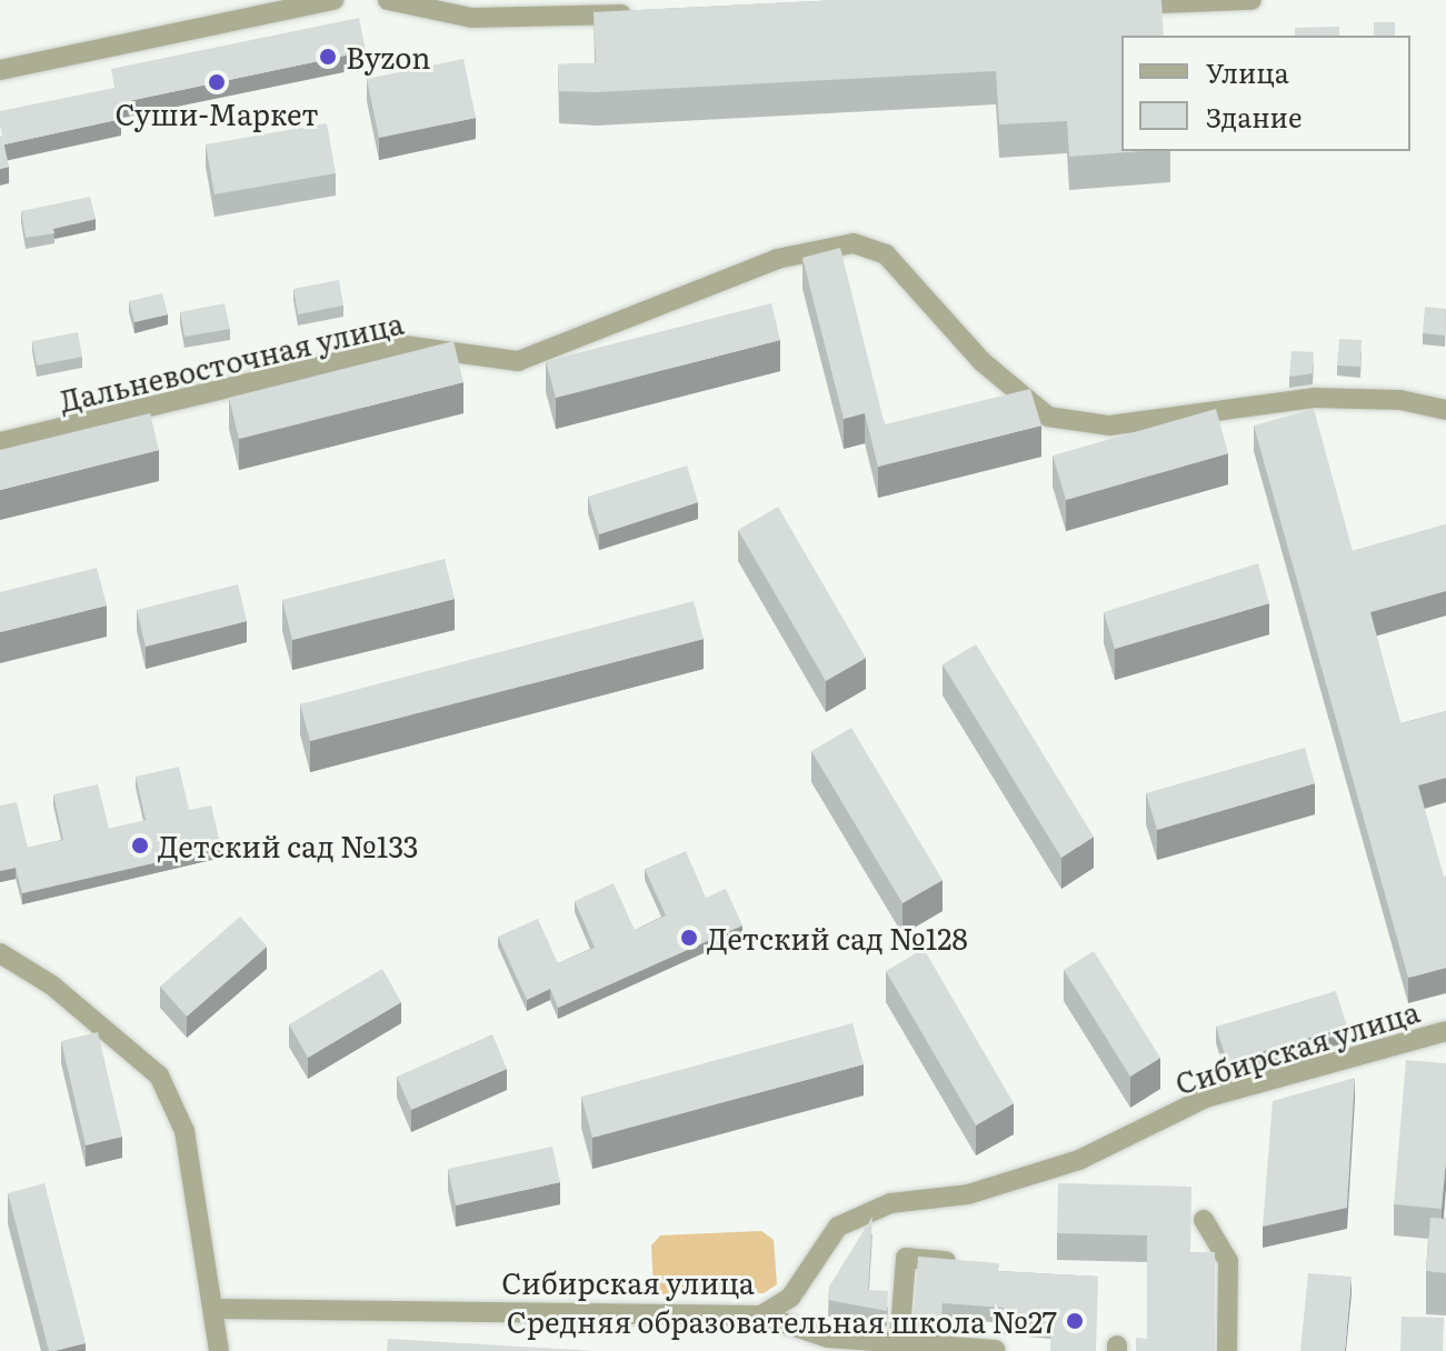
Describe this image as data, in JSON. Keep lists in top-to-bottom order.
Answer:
{
  "streets": {
    "street": ["Дальневосточная улица", "Сибирская улица"]
  },
  "places": [
    "Byzon",
    "Суши-Маркет",
    "Детский сад №133",
    "Детский сад №128",
    "Средняя образовательная школа №27"
  ],
  "legend": ["Улица", "Здание"]
}
